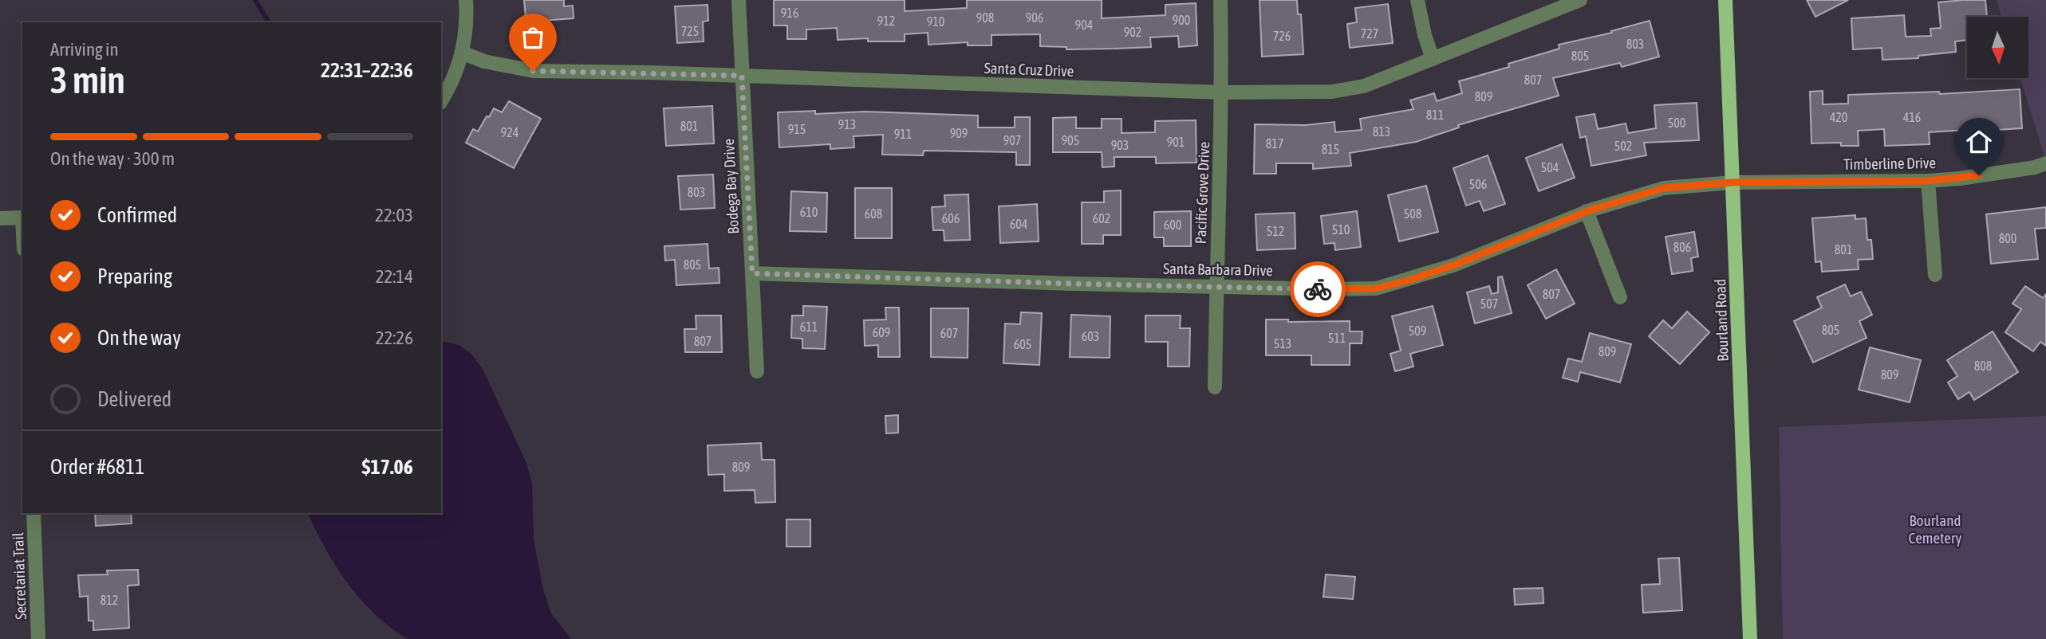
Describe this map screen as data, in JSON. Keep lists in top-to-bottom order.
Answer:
{
  "streets": {
    "main road": ["Bourland Road"],
    "street": [
      "Santa Cruz Drive",
      "Timberline Drive",
      "Bodega Bay Drive",
      "Pacific Grove Drive",
      "Santa Barbara Drive",
      "Secretariat Trail"
    ]
  },
  "crossings": [
    ["Santa Cruz Drive", "Bodega Bay Drive"],
    ["Santa Cruz Drive", "Pacific Grove Drive"],
    ["Timberline Drive", "Santa Barbara Drive"],
    ["Timberline Drive", "Bourland Road"],
    ["Bodega Bay Drive", "Santa Barbara Drive"],
    ["Pacific Grove Drive", "Santa Barbara Drive"],
    ["Santa Barbara Drive", "Bourland Road"]
  ],
  "parks": ["Bourland Cemetery"],
  "house_numbers": [
    "916",
    "908",
    "906",
    "900",
    "912",
    "910",
    "904",
    "725",
    "902",
    "727",
    "726",
    "803",
    "805",
    "807",
    "809",
    "811",
    "420",
    "416",
    "500",
    "913",
    "801",
    "915",
    "813",
    "924",
    "909",
    "911",
    "907",
    "905",
    "901",
    "817",
    "903",
    "502",
    "815",
    "504",
    "506",
    "803",
    "610",
    "608",
    "508",
    "606",
    "602",
    "604",
    "600",
    "510",
    "512",
    "800",
    "806",
    "801",
    "805",
    "807",
    "507",
    "611",
    "805",
    "509",
    "609",
    "607",
    "603",
    "511",
    "807",
    "513",
    "605",
    "809",
    "808",
    "809",
    "809",
    "812"
  ],
  "north": "bottom",
  "page": {
    "heading": ["3 min", "Arriving in", "22:31–22:36"],
    "panel": ["Order #6811", "$17.06"],
    "bar": "On the way · 300 m",
    "list": [
      ["Confirmed", "22:03"],
      ["Preparing", "22:14"],
      ["On the way", "22:26"],
      "Delivered"
    ]
  }
}
